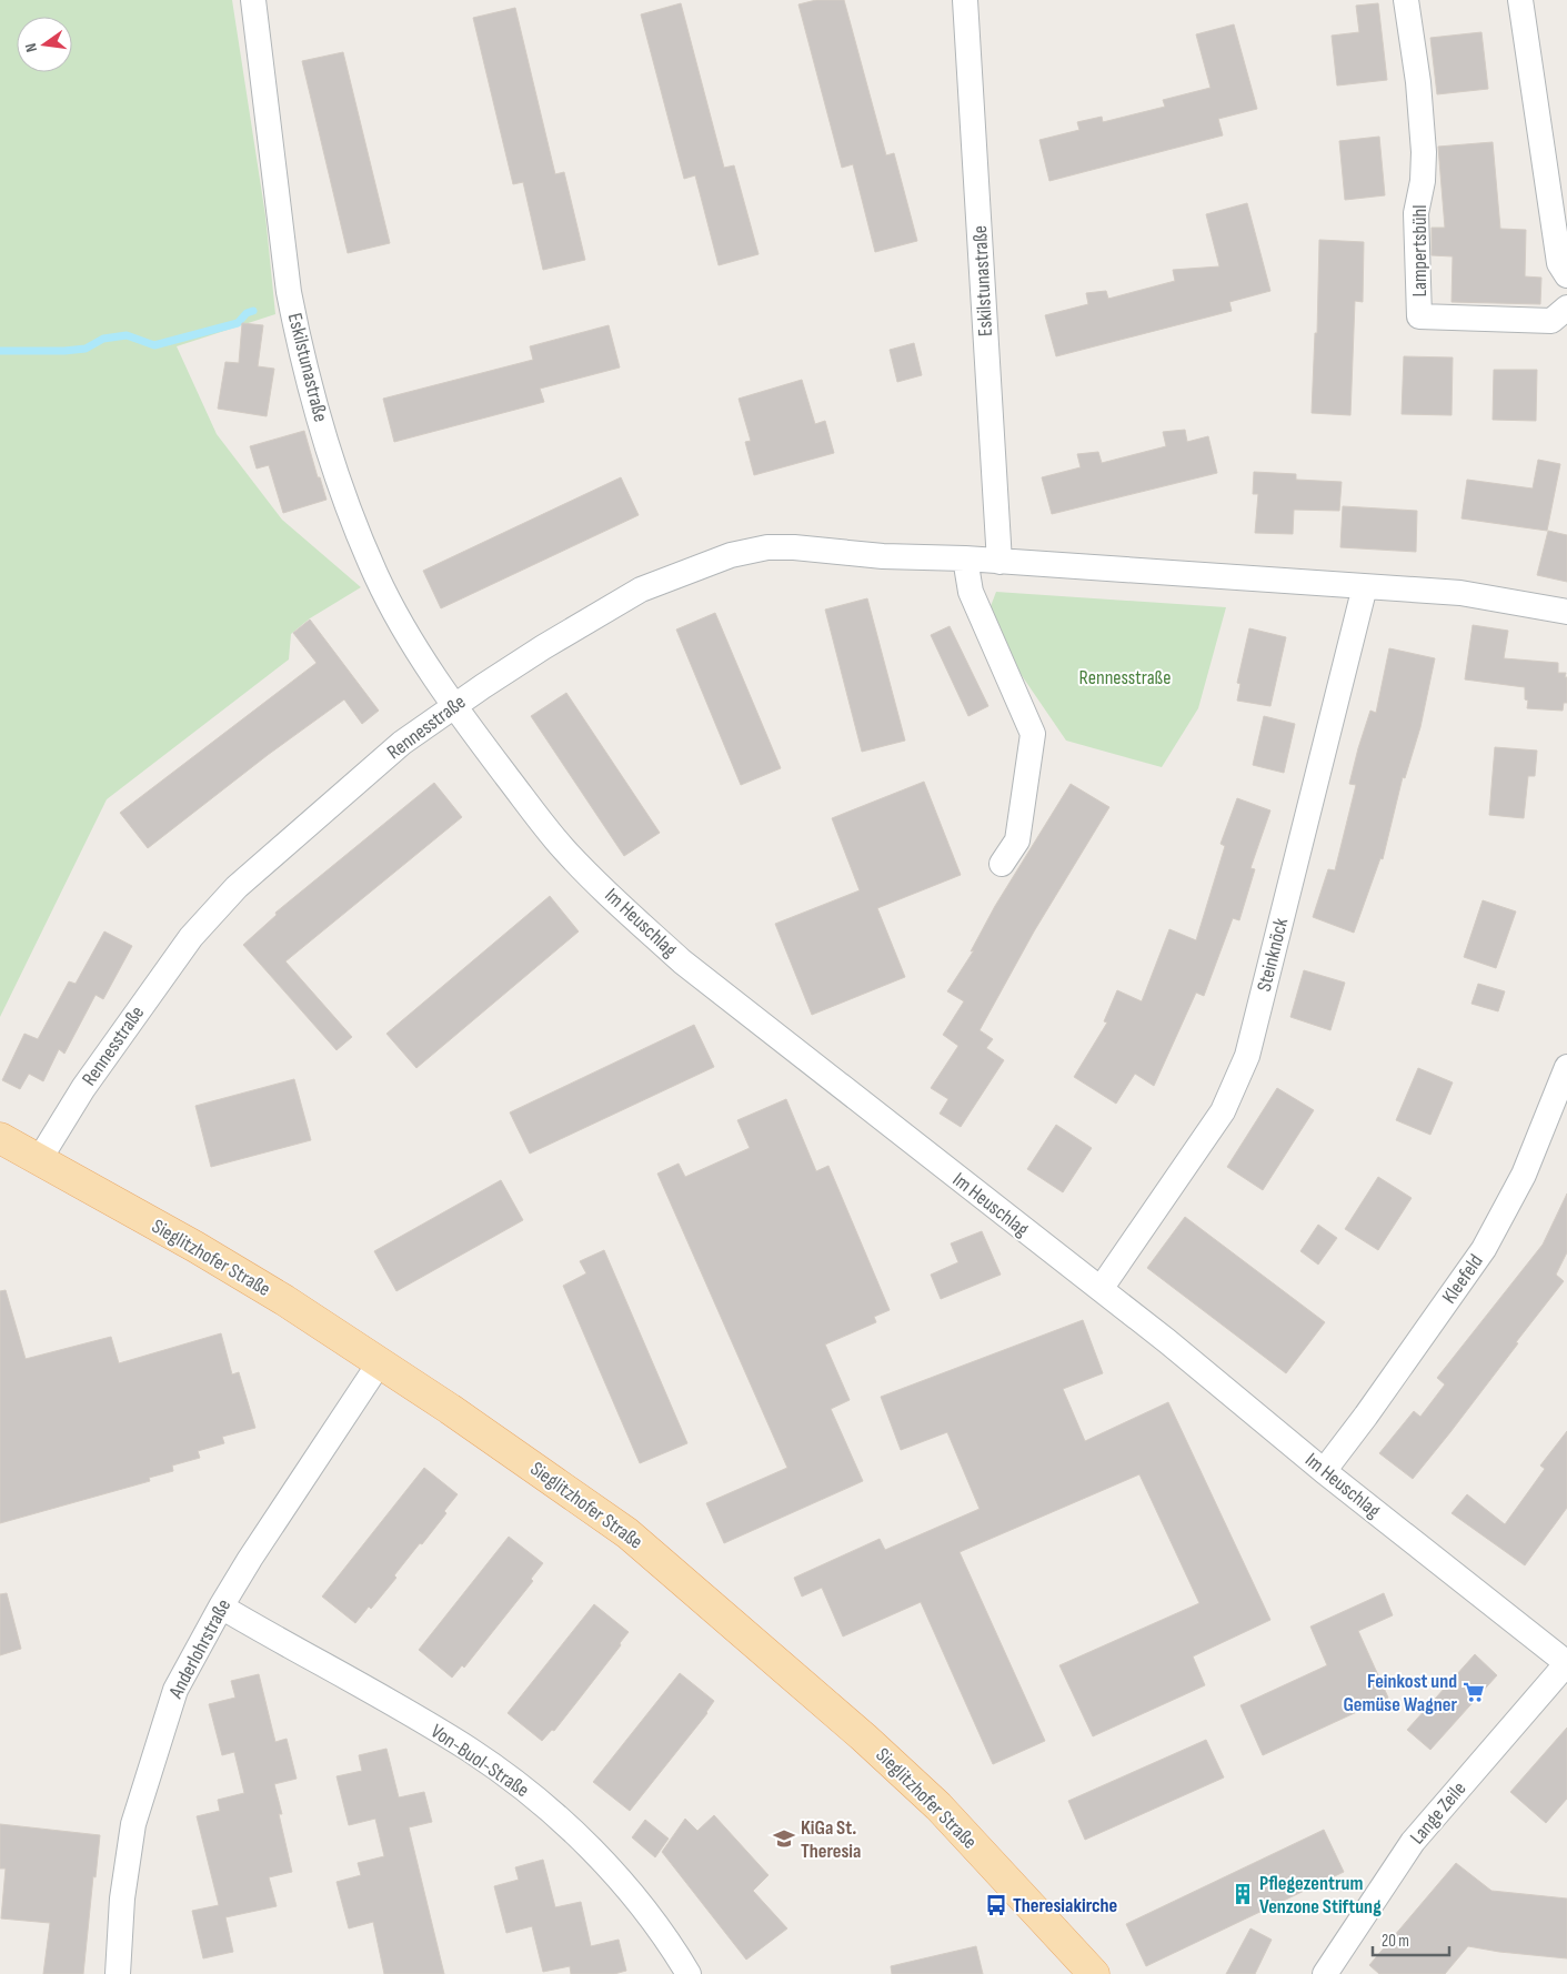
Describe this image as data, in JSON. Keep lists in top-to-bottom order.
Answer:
{
  "streets": {
    "main road": ["Sieglitzhofer Straße"],
    "street": [
      "Lampertsbühl",
      "Eskilstunastraße",
      "Rennesstraße",
      "Im Heuschlag",
      "Steinknöck",
      "Kleefeld",
      "Anderlohrstraße",
      "Von-Buol-Straße",
      "Lange Zeile"
    ]
  },
  "crossings": [
    ["Eskilstunastraße", "Rennesstraße"],
    ["Eskilstunastraße", "Im Heuschlag"],
    ["Rennesstraße", "Im Heuschlag"],
    ["Rennesstraße", "Steinknöck"],
    ["Rennesstraße", "Sieglitzhofer Straße"],
    ["Im Heuschlag", "Steinknöck"],
    ["Im Heuschlag", "Kleefeld"],
    ["Im Heuschlag", "Lange Zeile"],
    ["Sieglitzhofer Straße", "Anderlohrstraße"],
    ["Anderlohrstraße", "Von-Buol-Straße"]
  ],
  "parks": ["Rennesstraße"],
  "places": {
    "supermarket": ["Feinkost und Gemüse Wagner"],
    "school or university": ["KiGa St. Theresia"],
    "building": ["Pflegezentrum Venzone Stiftung"],
    "bus stop": ["Theresiakirche"]
  },
  "scale_bar": "20 m",
  "north": "left"
}
